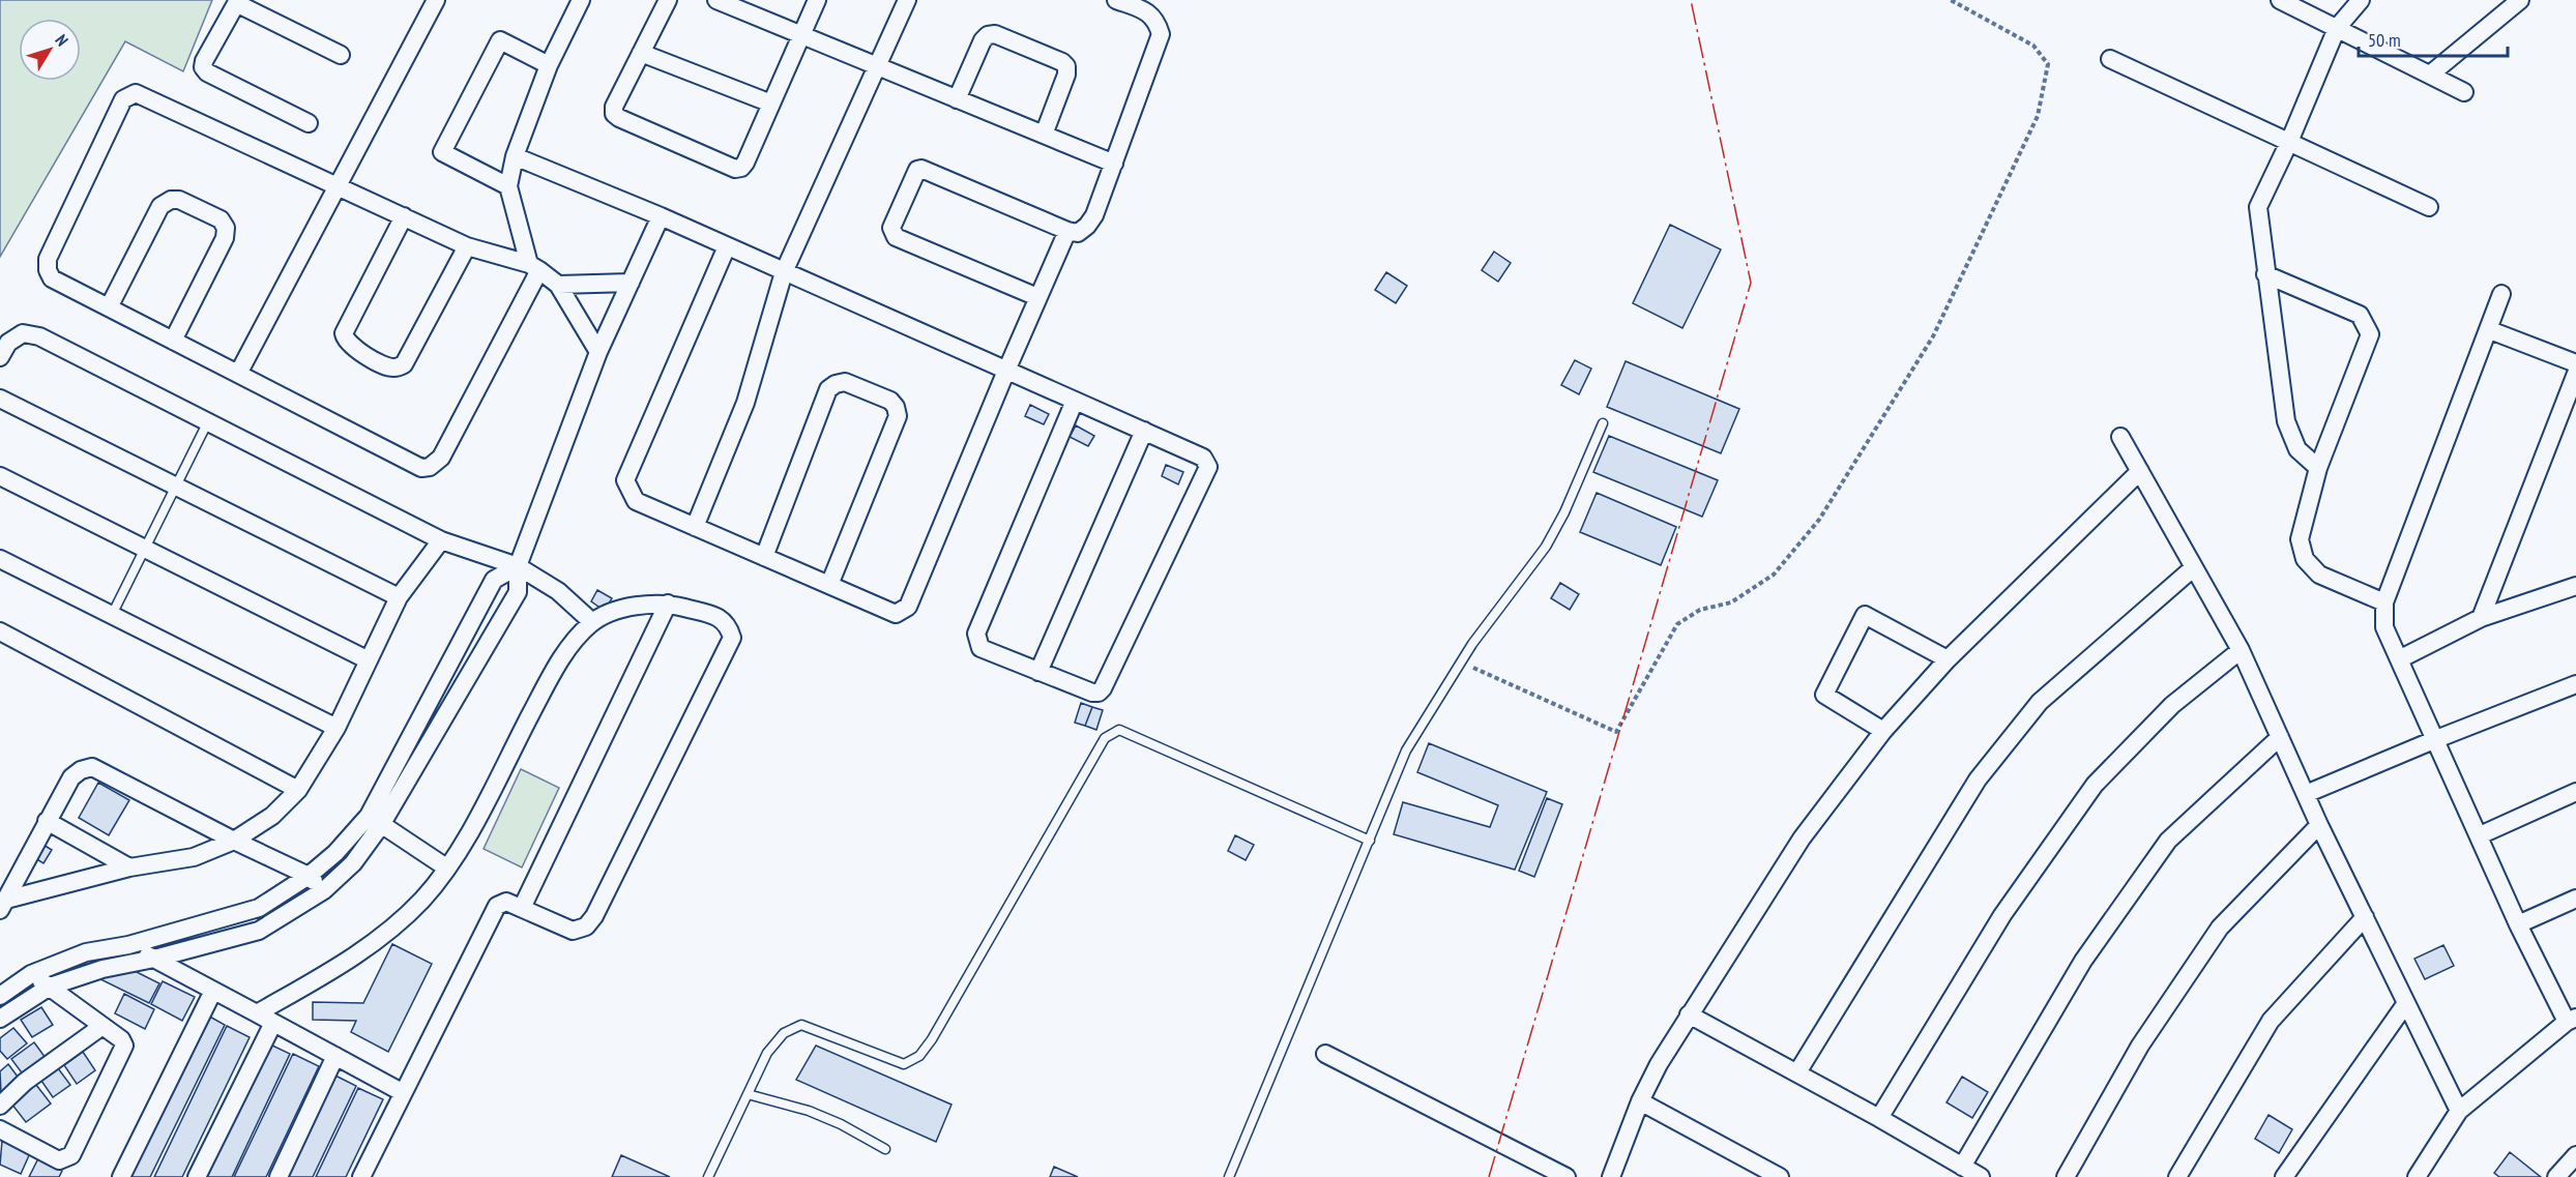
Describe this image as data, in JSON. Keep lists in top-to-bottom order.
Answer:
{
  "scale_bar": "50 m",
  "north": "top right"
}
